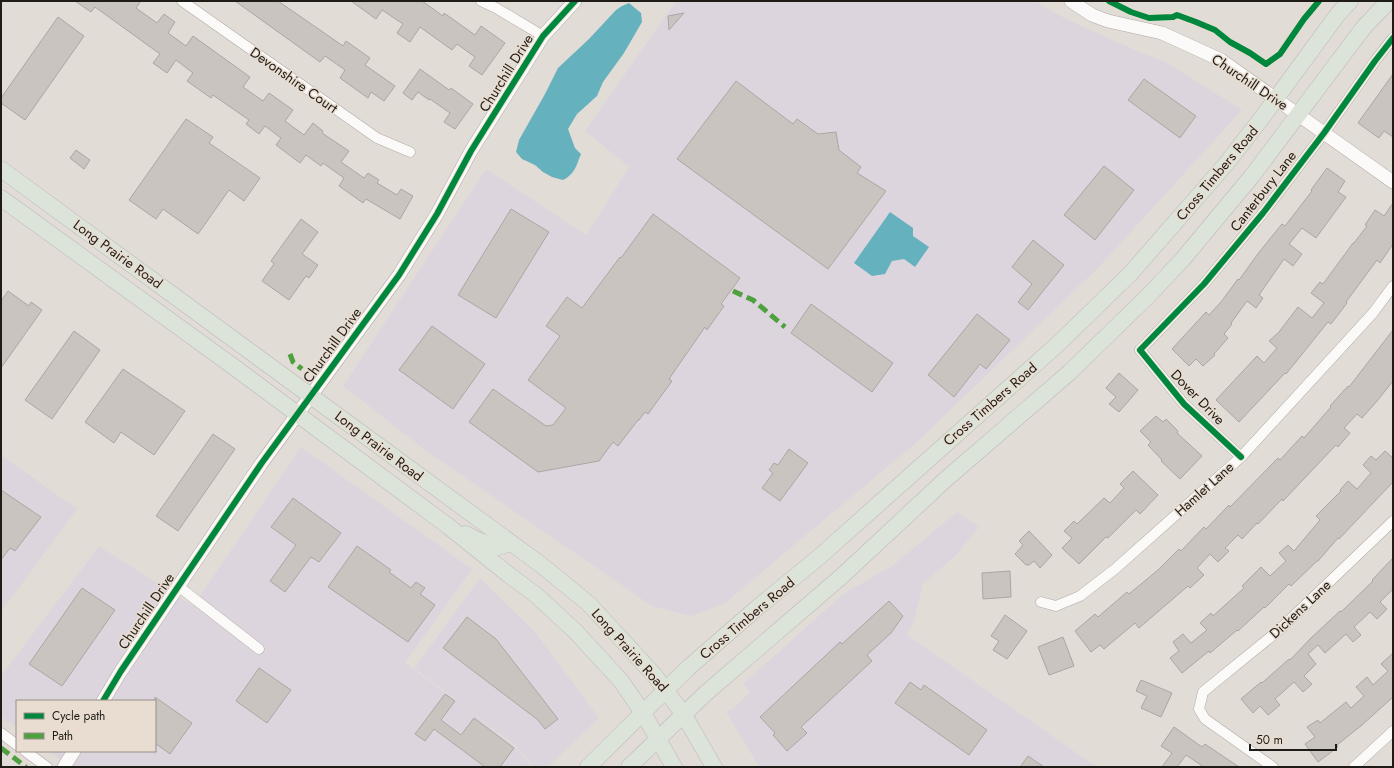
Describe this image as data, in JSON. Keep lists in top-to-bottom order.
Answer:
{
  "streets": {
    "main road": ["Cross Timbers Road", "Long Prairie Road"],
    "street": [
      "Churchill Drive",
      "Devonshire Court",
      "Canterbury Lane",
      "Dover Drive",
      "Hamlet Lane",
      "Dickens Lane"
    ]
  },
  "crossings": [
    ["Churchill Drive", "Cross Timbers Road"],
    ["Churchill Drive", "Canterbury Lane"],
    ["Churchill Drive", "Long Prairie Road"],
    ["Cross Timbers Road", "Long Prairie Road"],
    ["Canterbury Lane", "Dover Drive"],
    ["Dover Drive", "Hamlet Lane"]
  ],
  "legend": ["Cycle path", "Path"],
  "scale_bar": "50 m"
}
